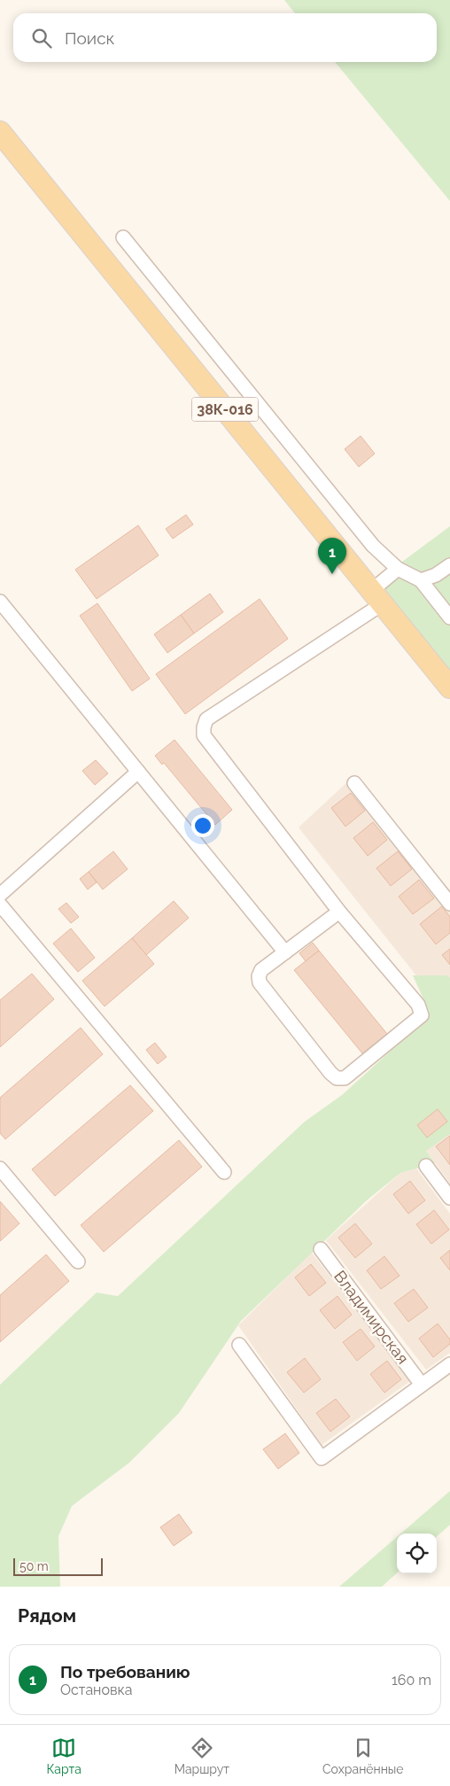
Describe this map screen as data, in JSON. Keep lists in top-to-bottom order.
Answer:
{
  "streets": {
    "main road": ["38К-016"],
    "street": ["Владимирская"]
  },
  "scale_bar": "50 m",
  "page": {
    "search": "Поиск",
    "pins": "1",
    "scale": "50 m",
    "heading": "Рядом",
    "list": [
      {
        "mark": "1",
        "name": "По требованию",
        "note": "Остановка",
        "value": "160 m"
      }
    ],
    "nav": ["Карта", "Маршрут", "Сохранённые"]
  }
}
